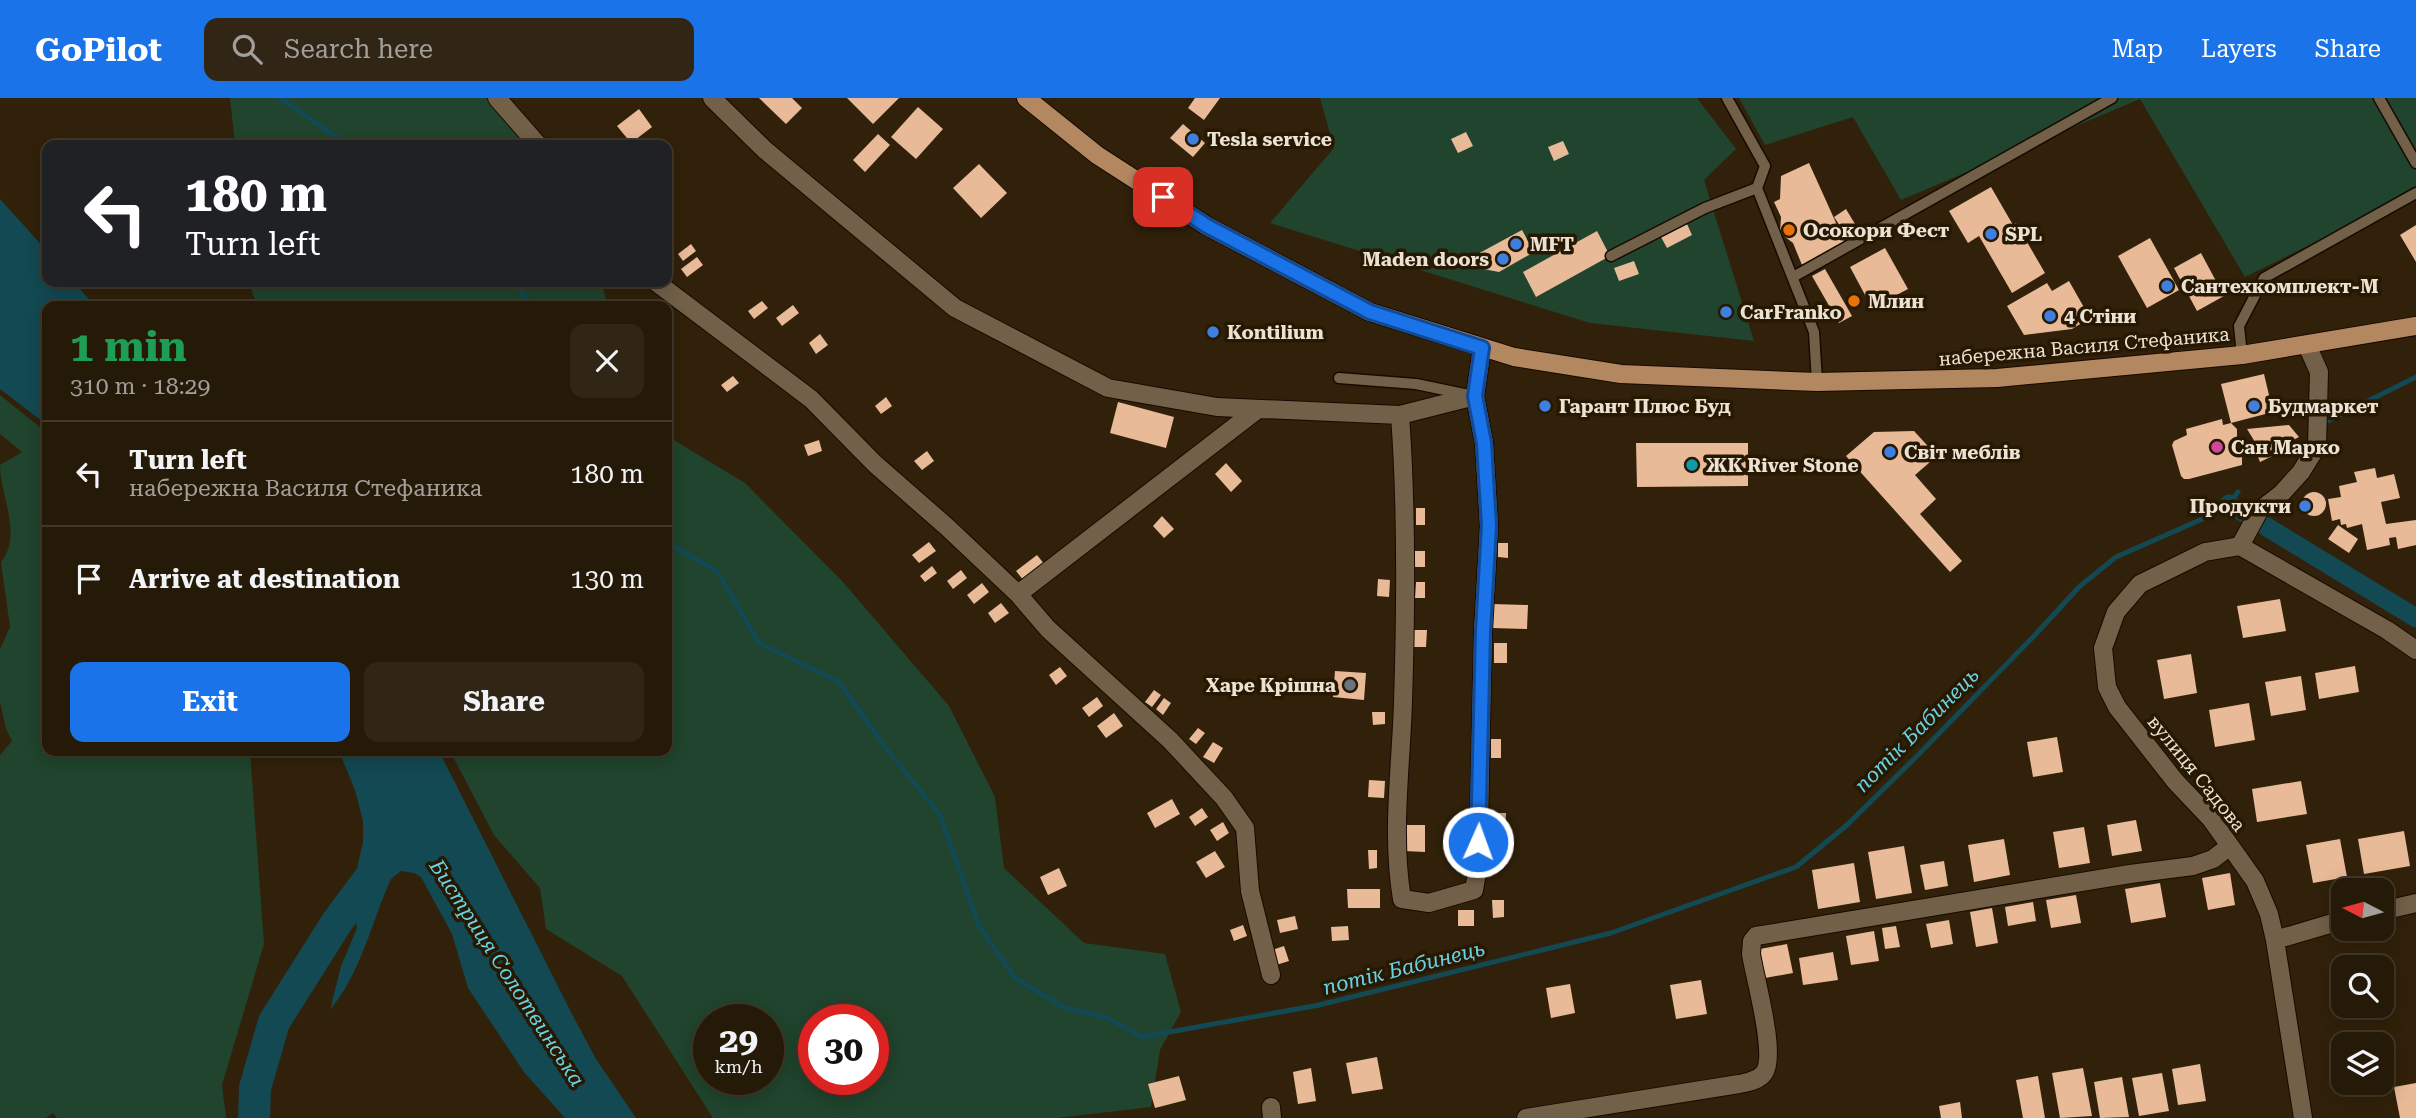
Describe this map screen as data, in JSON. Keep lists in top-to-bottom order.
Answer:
{
  "streets": {
    "main road": ["набережна Василя Стефаника"],
    "street": ["вулиця Садова"]
  },
  "water": ["потік Бабинець", "Бистриця Солотвинська"],
  "places": [
    "Tesla service",
    "Осокори Фест",
    "SPL",
    "MFT",
    "Maden doors",
    "Сантехкомплект-М",
    "Млин",
    "CarFranko",
    "4 Стіни",
    "Kontilium",
    "Гарант Плюс Буд",
    "Будмаркет",
    "Сан Марко",
    "Світ меблів",
    "ЖК River Stone",
    "Продукти",
    "Харе Крішна"
  ],
  "north": "left",
  "page": {
    "header": "GoPilot",
    "search": "Search here",
    "nav": ["Map", "Layers", "Share"],
    "turn": ["180 m", "Turn left"],
    "heading": ["1 min", "310 m · 18:29"],
    "list": [
      {
        "name": "Turn left",
        "note": "набережна Василя Стефаника",
        "value": "180 m"
      },
      {
        "name": "Arrive at destination",
        "value": "130 m"
      }
    ],
    "buttons": ["Exit", "Share"],
    "speed": "29 km/h",
    "limit": "30"
  }
}
